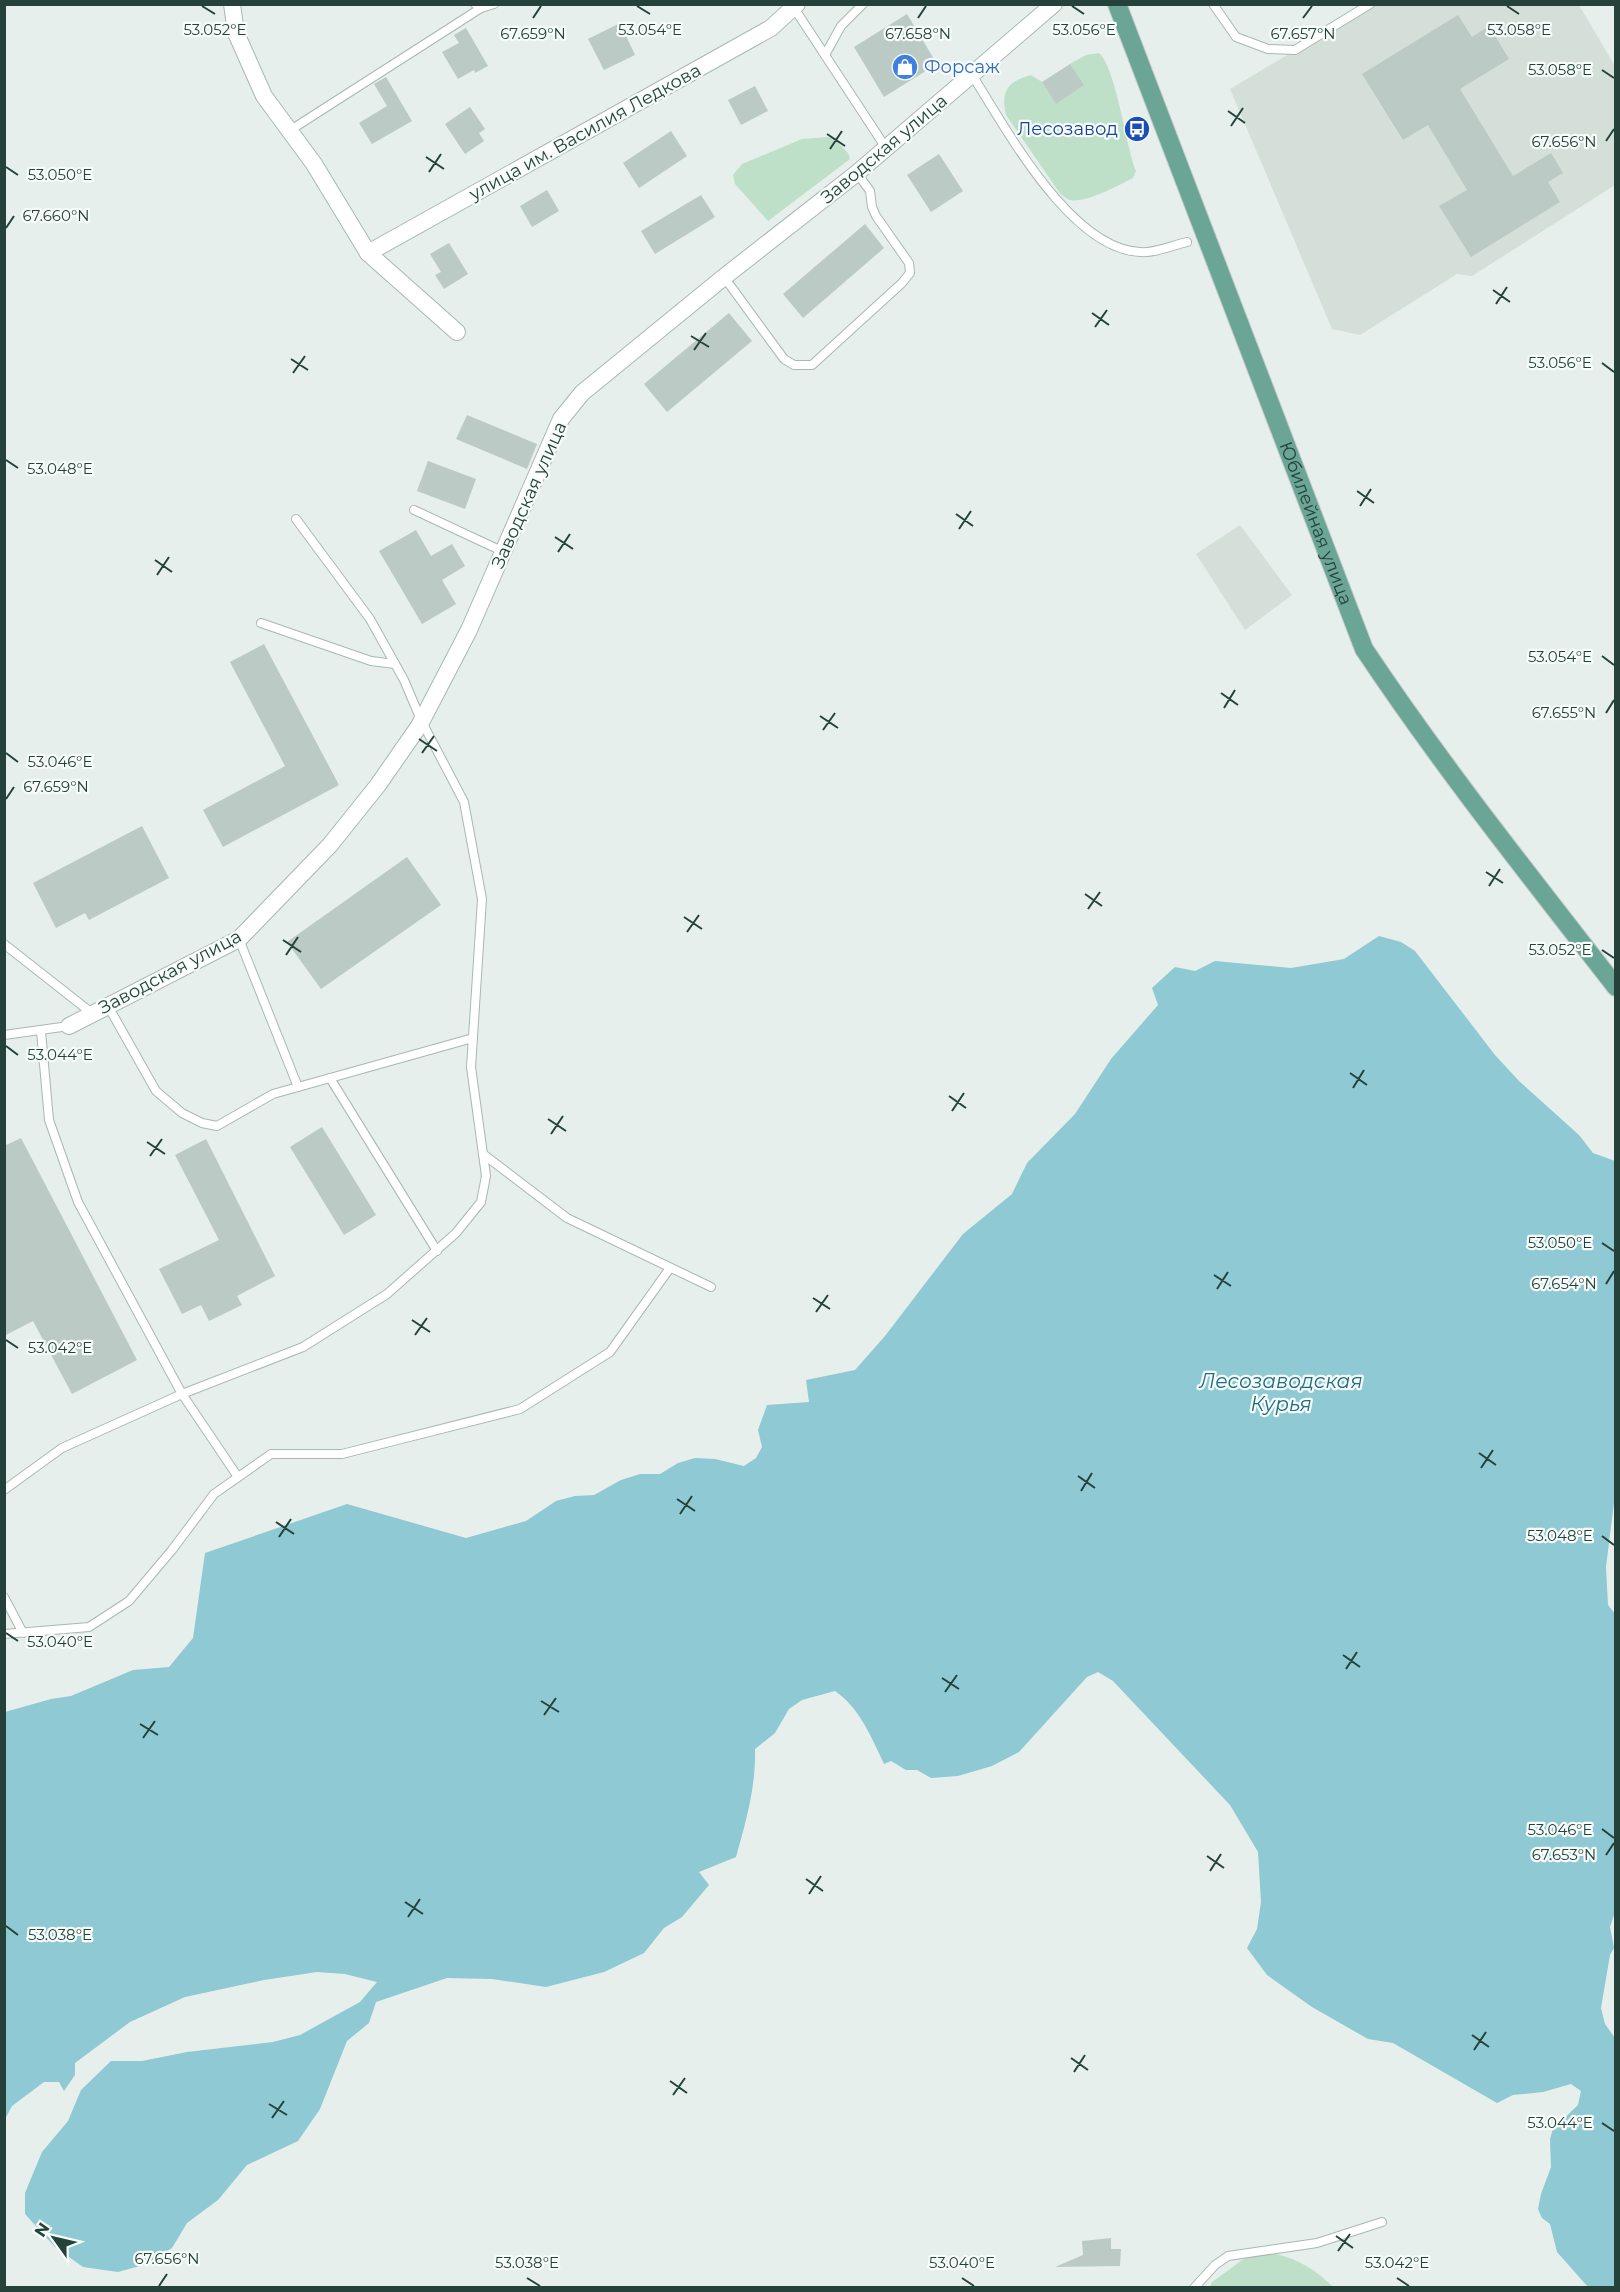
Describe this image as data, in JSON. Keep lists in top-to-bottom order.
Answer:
{
  "streets": {
    "main road": ["Юбилейная улица"],
    "street": ["улица им. Василия Ледкова", "Заводская улица"]
  },
  "water": ["Лесозаводская Курья"],
  "places": {
    "shop": ["Форсаж"],
    "bus stop": ["Лесозавод"]
  },
  "north": "top left",
  "coordinates": [
    "53.052°E",
    "53.054°E",
    "53.056°E",
    "53.058°E",
    "67.659°N",
    "67.658°N",
    "67.657°N",
    "67.656°N",
    "53.050°E",
    "67.660°N",
    "53.048°E",
    "67.655°N",
    "53.046°E",
    "53.044°E",
    "67.654°N",
    "53.042°E",
    "53.040°E",
    "67.653°N",
    "53.038°E"
  ]
}
